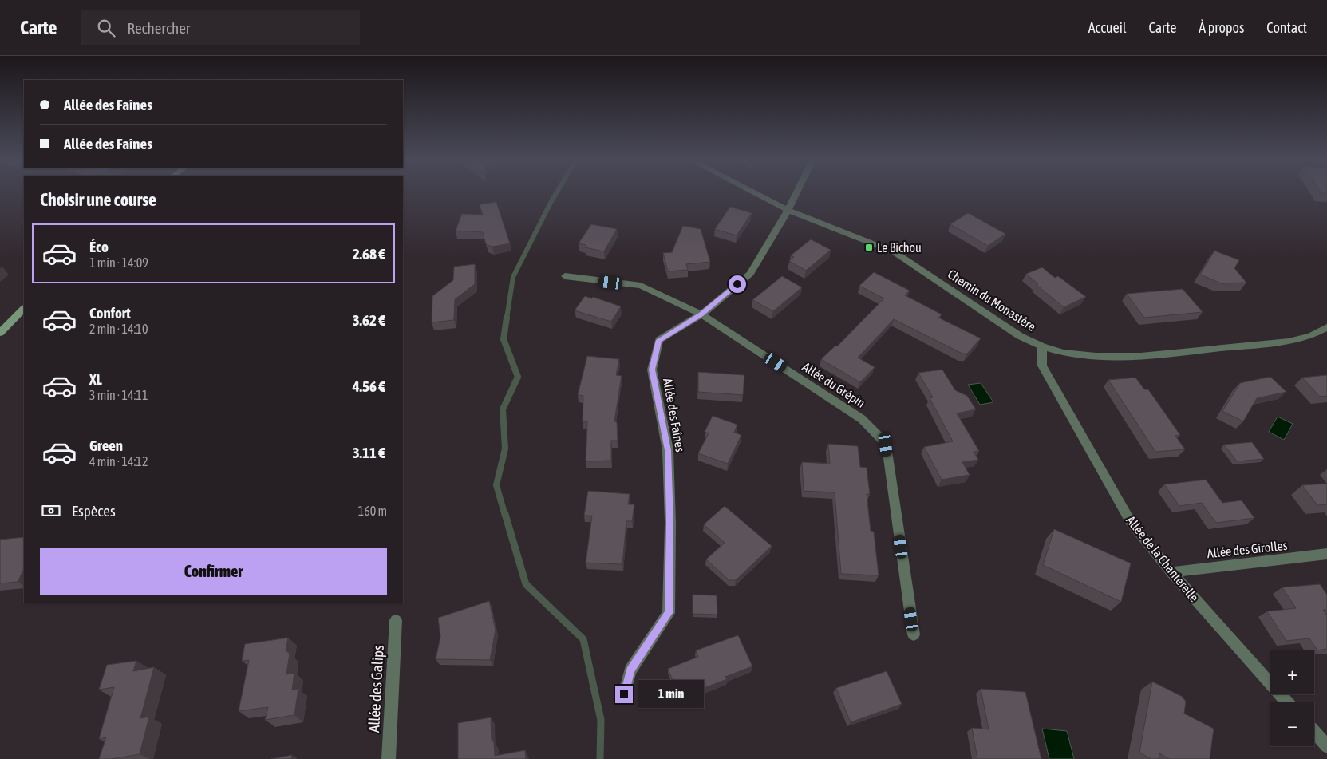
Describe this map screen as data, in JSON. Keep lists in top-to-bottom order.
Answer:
{
  "streets": {
    "street": [
      "Chemin du Monastère",
      "Allée du Grépin",
      "Allée des Faînes",
      "Allée des Girolles",
      "Allée de la Chanterelle",
      "Allée des Galips"
    ]
  },
  "crossings": [
    ["Chemin du Monastère", "Allée des Faînes"],
    ["Chemin du Monastère", "Allée de la Chanterelle"],
    ["Allée du Grépin", "Allée des Faînes"],
    ["Allée des Girolles", "Allée de la Chanterelle"]
  ],
  "places": {
    "transit": ["Le Bichou"]
  },
  "page": {
    "header": "Carte",
    "search": "Rechercher",
    "nav": [
      "Accueil",
      "Carte",
      "À propos",
      "Contact"
    ],
    "banner": ["Allée des Faînes", "Allée des Faînes"],
    "heading": "Choisir une course",
    "list": [
      {
        "name": "Éco",
        "note": "1 min · 14:09",
        "value": "2.68 €"
      },
      {
        "name": "Confort",
        "note": "2 min · 14:10",
        "value": "3.62 €"
      },
      {
        "name": "XL",
        "note": "3 min · 14:11",
        "value": "4.56 €"
      },
      {
        "name": "Green",
        "note": "4 min · 14:12",
        "value": "3.11 €"
      }
    ],
    "pay": ["Espèces", "160 m"],
    "buttons": "Confirmer",
    "map_buttons": ["+", "−"],
    "bubble": "1 min"
  }
}
